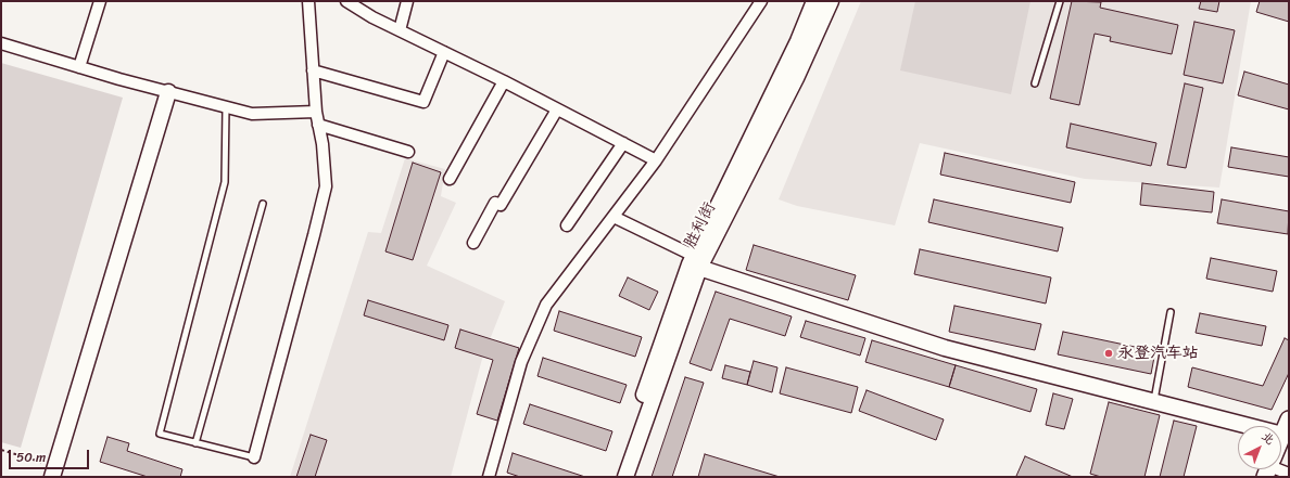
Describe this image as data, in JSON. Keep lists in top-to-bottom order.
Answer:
{
  "streets": {
    "street": ["胜利街"]
  },
  "places": ["永登汽车站"],
  "scale_bar": "50 m",
  "north": "top right"
}
